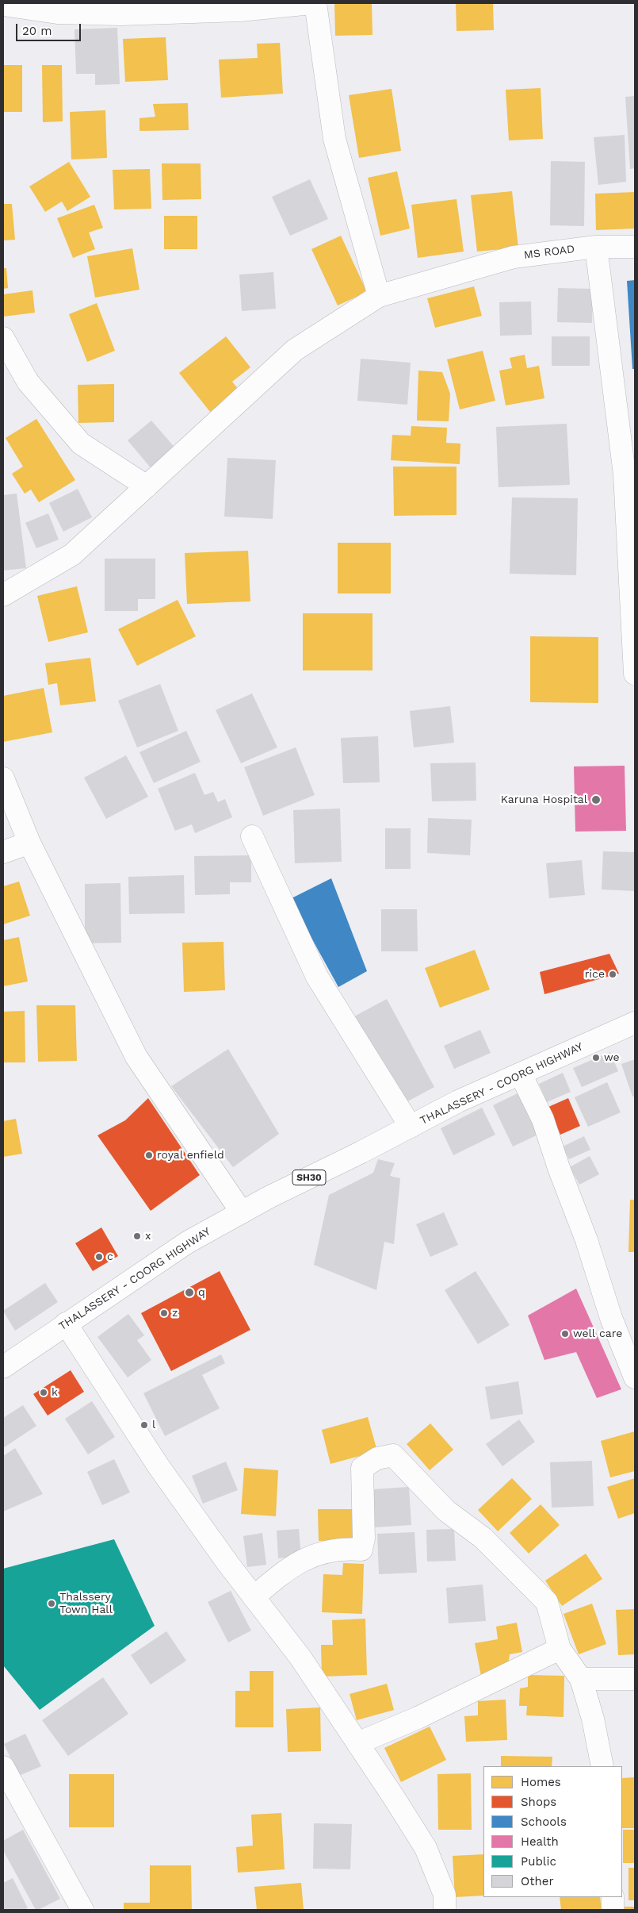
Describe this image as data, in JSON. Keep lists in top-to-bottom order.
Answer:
{
  "streets": {
    "street": ["MS ROAD", "THALASSERY - COORG HIGHWAY", "SH30"]
  },
  "places": [
    "Karuna Hospital",
    "rice",
    "we",
    "royal enfield",
    "x",
    "c",
    "q",
    "z",
    "well care",
    "k",
    "l",
    "Thalssery Town Hall"
  ],
  "legend": [
    "Homes",
    "Shops",
    "Schools",
    "Health",
    "Public",
    "Other"
  ],
  "scale_bar": "20 m"
}
